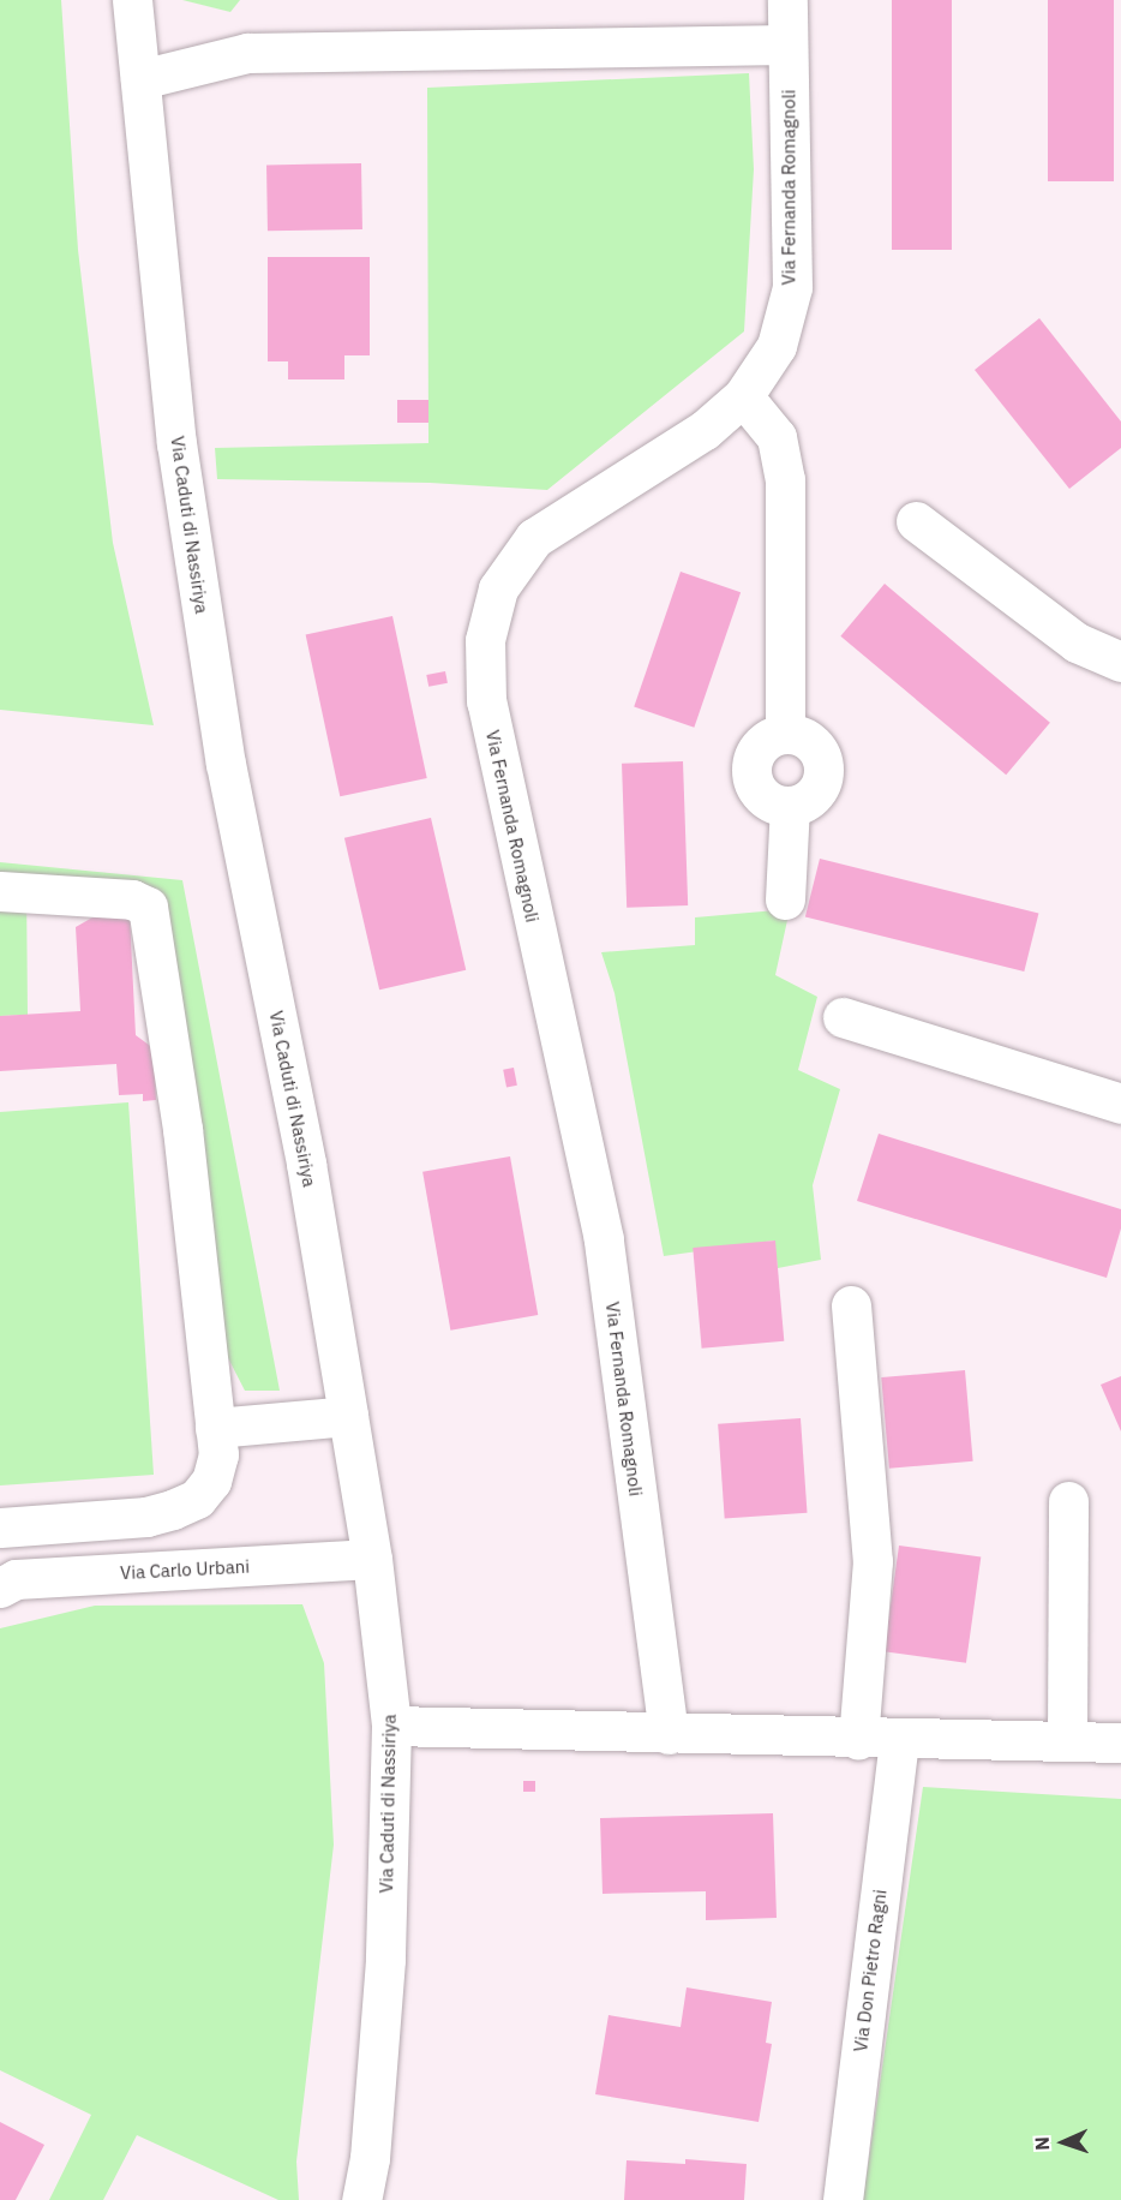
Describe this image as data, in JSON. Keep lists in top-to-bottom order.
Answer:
{
  "streets": {
    "street": [
      "Via Fernanda Romagnoli",
      "Via Caduti di Nassiriya",
      "Via Carlo Urbani",
      "Via Don Pietro Ragni"
    ]
  },
  "crossings": [
    ["Via Caduti di Nassiriya", "Via Carlo Urbani"]
  ],
  "north": "left"
}
